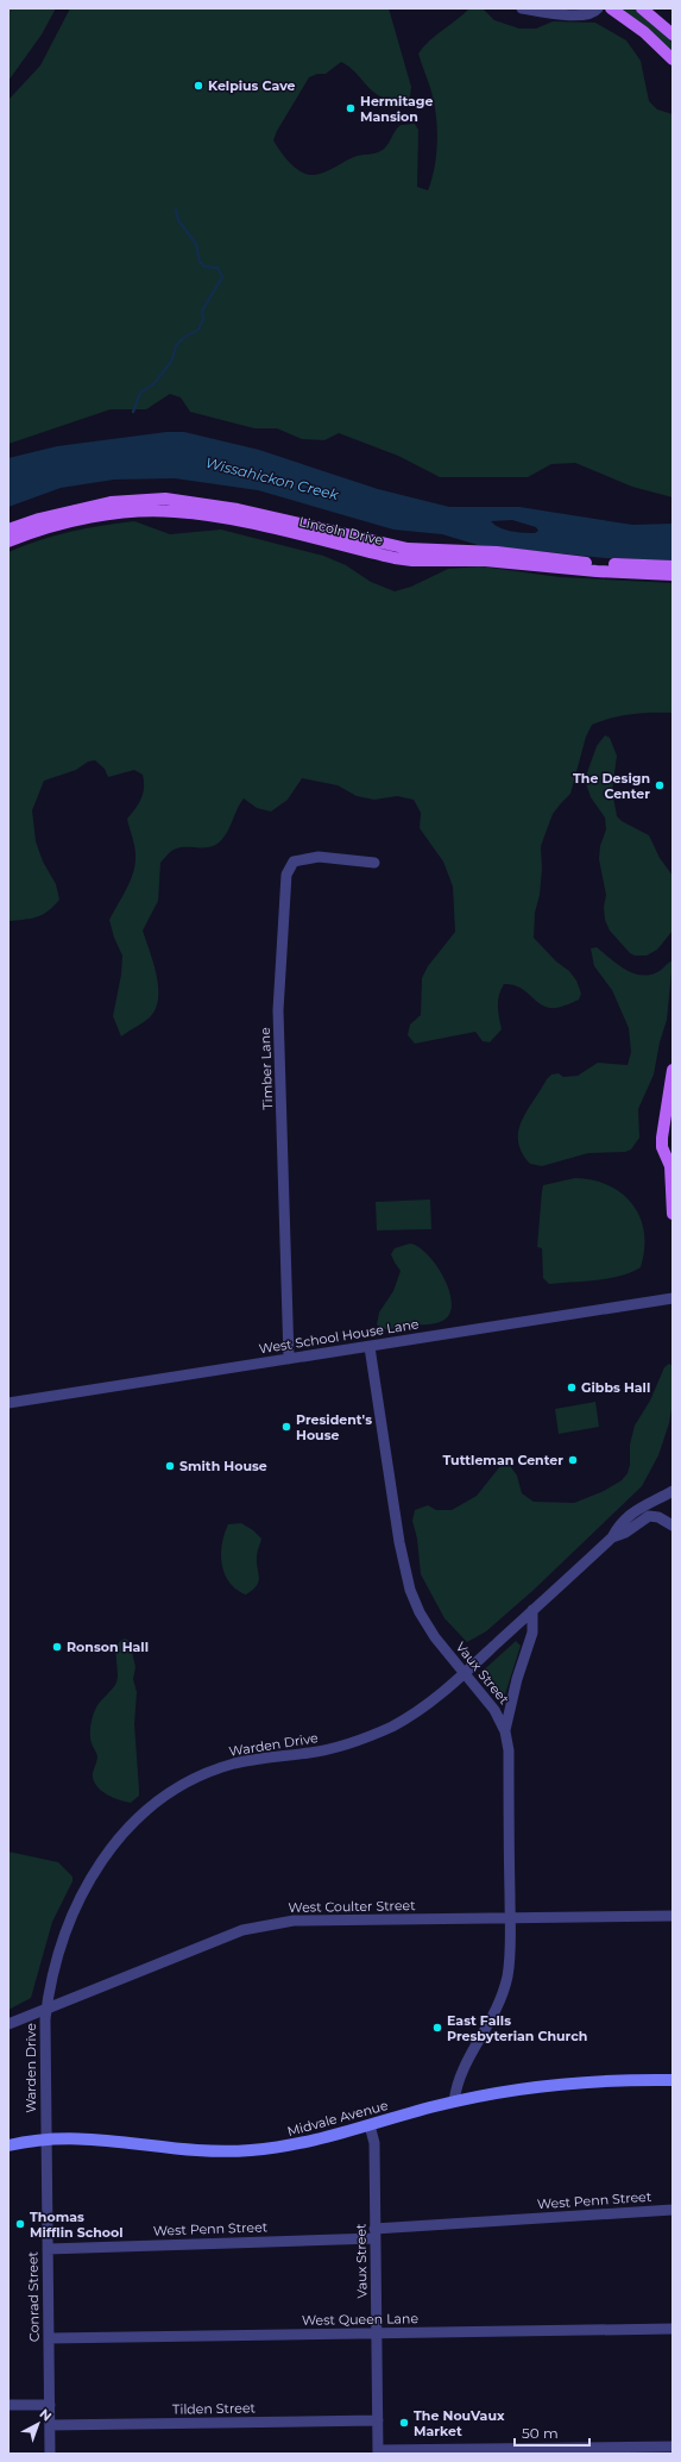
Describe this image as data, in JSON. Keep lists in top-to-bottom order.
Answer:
{
  "streets": {
    "main road": ["Lincoln Drive"],
    "street": [
      "Timber Lane",
      "West School House Lane",
      "Vaux Street",
      "Warden Drive",
      "West Coulter Street",
      "Midvale Avenue",
      "West Penn Street",
      "Conrad Street",
      "West Queen Lane",
      "Tilden Street"
    ]
  },
  "crossings": [
    ["Timber Lane", "West School House Lane"],
    ["West School House Lane", "Vaux Street"],
    ["Vaux Street", "Warden Drive"],
    ["Vaux Street", "West Coulter Street"],
    ["Vaux Street", "Midvale Avenue"],
    ["Vaux Street", "West Penn Street"],
    ["Vaux Street", "West Queen Lane"],
    ["Vaux Street", "Tilden Street"],
    ["Warden Drive", "West Coulter Street"],
    ["Warden Drive", "Midvale Avenue"],
    ["Warden Drive", "Conrad Street"],
    ["Midvale Avenue", "Conrad Street"],
    ["West Penn Street", "Conrad Street"],
    ["Conrad Street", "West Queen Lane"],
    ["Conrad Street", "Tilden Street"]
  ],
  "water": ["Wissahickon Creek"],
  "places": [
    "Kelpius Cave",
    "Hermitage Mansion",
    "The Design Center",
    "Gibbs Hall",
    "President's House",
    "Tuttleman Center",
    "Smith House",
    "Ronson Hall",
    "East Falls Presbyterian Church",
    "Thomas Mifflin School",
    "The NouVaux Market"
  ],
  "scale_bar": "50 m",
  "north": "top right"
}
